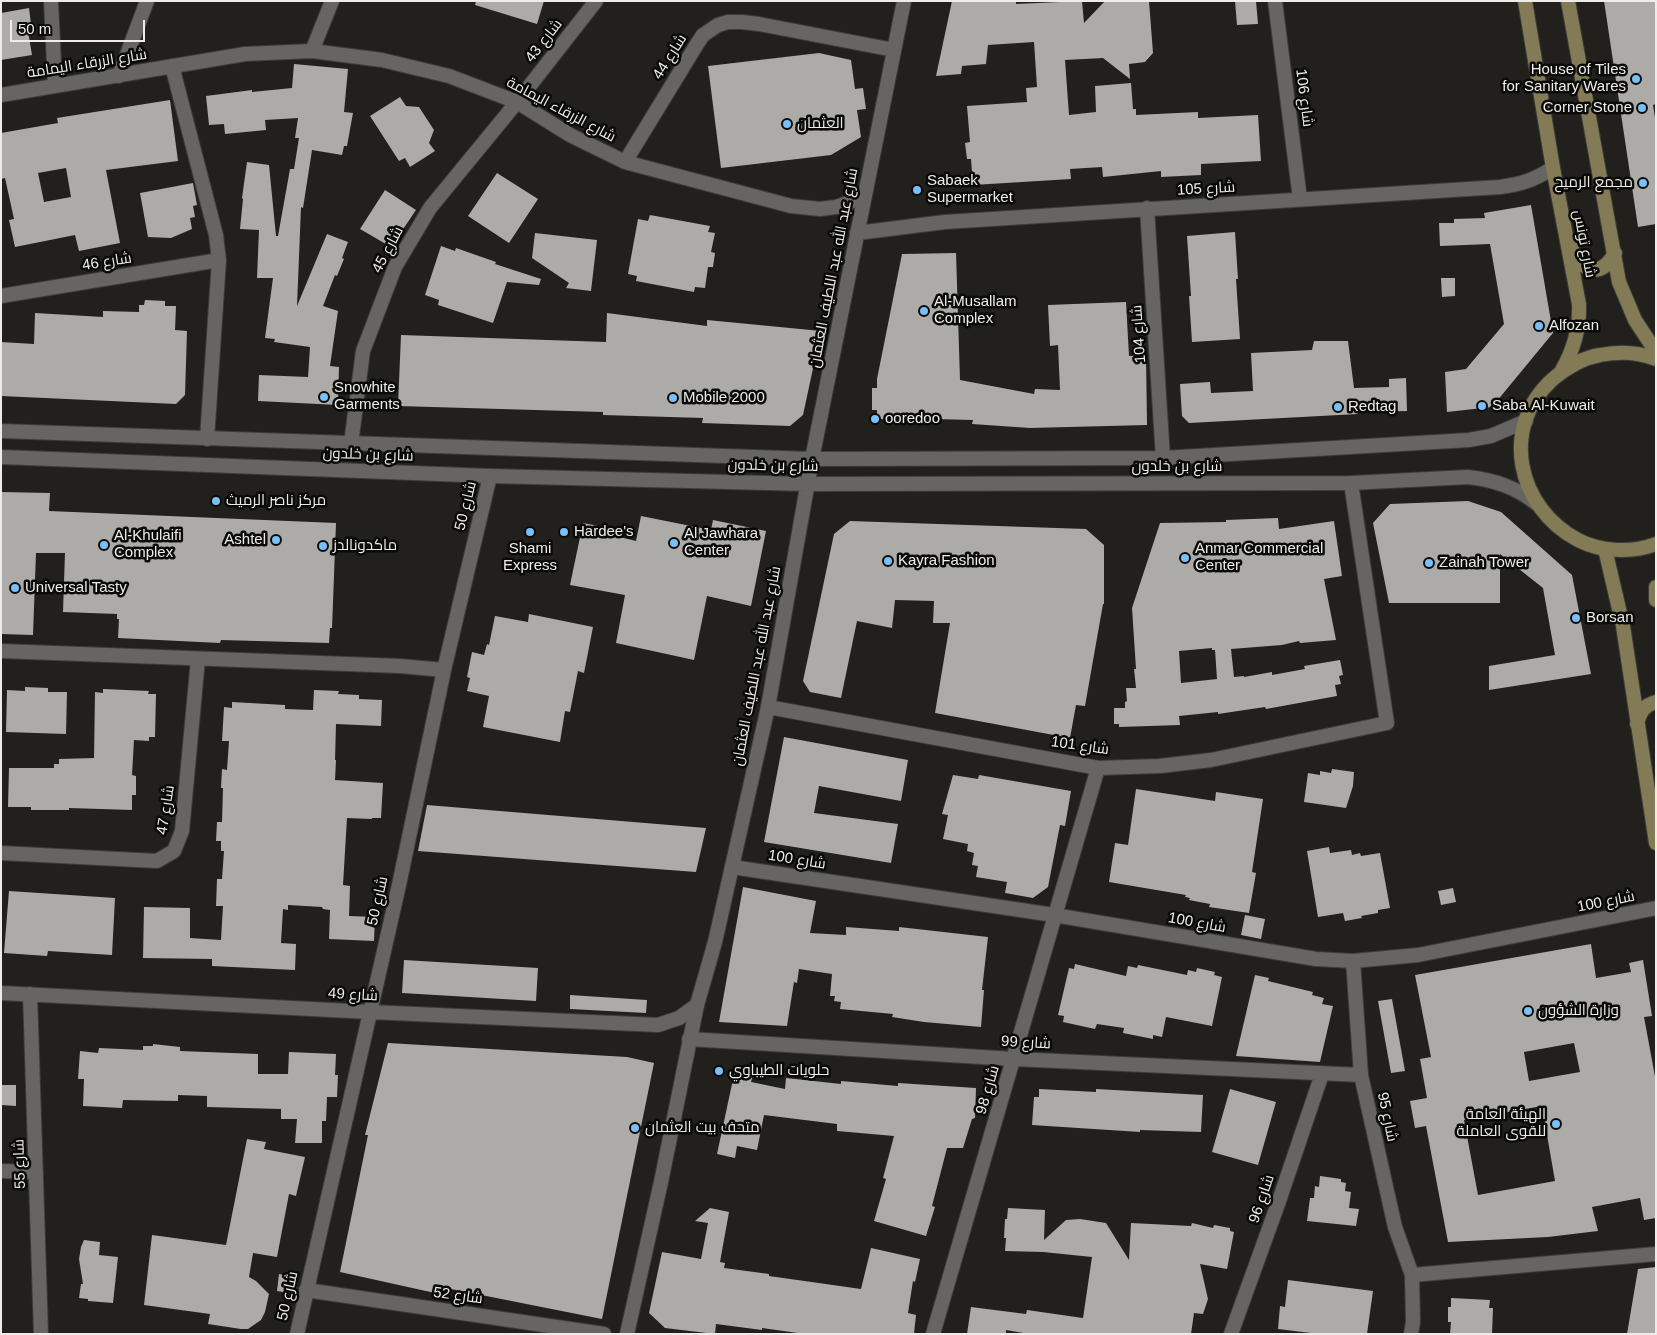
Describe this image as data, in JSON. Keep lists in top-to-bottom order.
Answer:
{
  "streets": {
    "main road": ["شارع تونس"],
    "street": [
      "شارع 43",
      "شارع 44",
      "شارع الزرقاء اليمامة",
      "شارع 106",
      "شارع 105",
      "شارع 45",
      "شارع 46",
      "شارع عبد الله عبد اللطيف العثمان",
      "شارع 104",
      "شارع بن خلدون",
      "شارع 50",
      "شارع 101",
      "شارع 47",
      "شارع 100",
      "شارع 49",
      "شارع 99",
      "شارع 98",
      "شارع 95",
      "شارع 55",
      "شارع 96",
      "شارع 52"
    ]
  },
  "crossings": [
    ["شارع 43", "شارع الزرقاء اليمامة"],
    ["شارع 43", "شارع 45"],
    ["شارع 44", "شارع الزرقاء اليمامة"],
    ["شارع 44", "شارع عبد الله عبد اللطيف العثمان"],
    ["شارع الزرقاء اليمامة", "شارع 45"],
    ["شارع الزرقاء اليمامة", "شارع عبد الله عبد اللطيف العثمان"],
    ["شارع 106", "شارع 105"],
    ["شارع 105", "شارع تونس"],
    ["شارع 105", "شارع عبد الله عبد اللطيف العثمان"],
    ["شارع 105", "شارع 104"],
    ["شارع 45", "شارع بن خلدون"],
    ["شارع عبد الله عبد اللطيف العثمان", "شارع بن خلدون"],
    ["شارع عبد الله عبد اللطيف العثمان", "شارع 101"],
    ["شارع عبد الله عبد اللطيف العثمان", "شارع 100"],
    ["شارع عبد الله عبد اللطيف العثمان", "شارع 49"],
    ["شارع عبد الله عبد اللطيف العثمان", "شارع 99"],
    ["شارع 104", "شارع بن خلدون"],
    ["شارع بن خلدون", "شارع 50"],
    ["شارع بن خلدون", "شارع 101"],
    ["شارع 50", "شارع 49"],
    ["شارع 50", "شارع 52"],
    ["شارع 101", "شارع 98"],
    ["شارع 100", "شارع 98"],
    ["شارع 100", "شارع 95"],
    ["شارع 49", "شارع 55"],
    ["شارع 99", "شارع 98"],
    ["شارع 99", "شارع 95"],
    ["شارع 99", "شارع 96"]
  ],
  "places": [
    "House of Tiles for Sanitary Wares",
    "Corner Stone",
    "العثمان",
    "مجمع الرميح",
    "Sabaek Supermarket",
    "Al-Musallam Complex",
    "Alfozan",
    "Snowhite Garments",
    "Mobile 2000",
    "Saba Al-Kuwait",
    "Redtag",
    "ooredoo",
    "مركز ناصر الرميث",
    "Shami Express",
    "Hardee's",
    "Ashtel",
    "Al Jawhara Center",
    "Al-Khulaifi Complex",
    "ماكدونالدز",
    "Anmar Commercial Center",
    "Kayra Fashion",
    "Zainah Tower",
    "Universal Tasty",
    "Borsan",
    "وزارة الشؤون",
    "حلويات الطيباوي",
    "الهيئة العامة للقوى العاملة",
    "متحف بيت العثمان"
  ],
  "scale_bar": "50 m"
}
